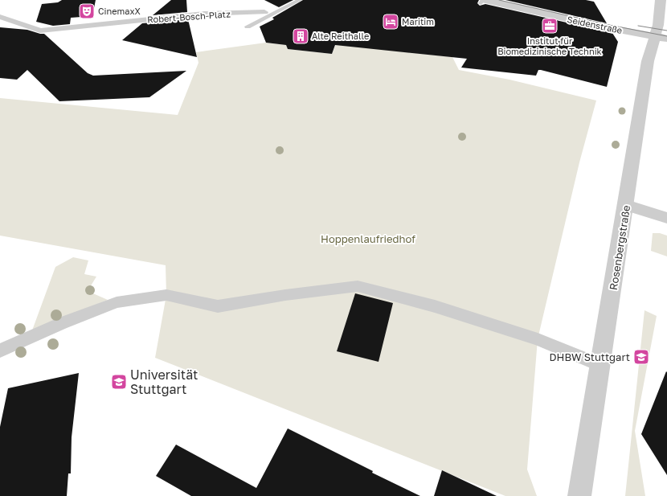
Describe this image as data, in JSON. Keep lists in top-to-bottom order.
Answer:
{
  "streets": {
    "street": ["Robert-Bosch-Platz", "Seidenstraße", "Rosenbergstraße"]
  },
  "crossings": [
    ["Seidenstraße", "Rosenbergstraße"]
  ],
  "parks": ["Hoppenlaufriedhof"],
  "places": {
    "theatre": ["CinemaxX"],
    "hotel": ["Maritim"],
    "office": ["Institut für Biomedizinische Technik"],
    "building": ["Alte Reithalle"],
    "school or university": ["DHBW Stuttgart", "Universität Stuttgart"]
  }
}
